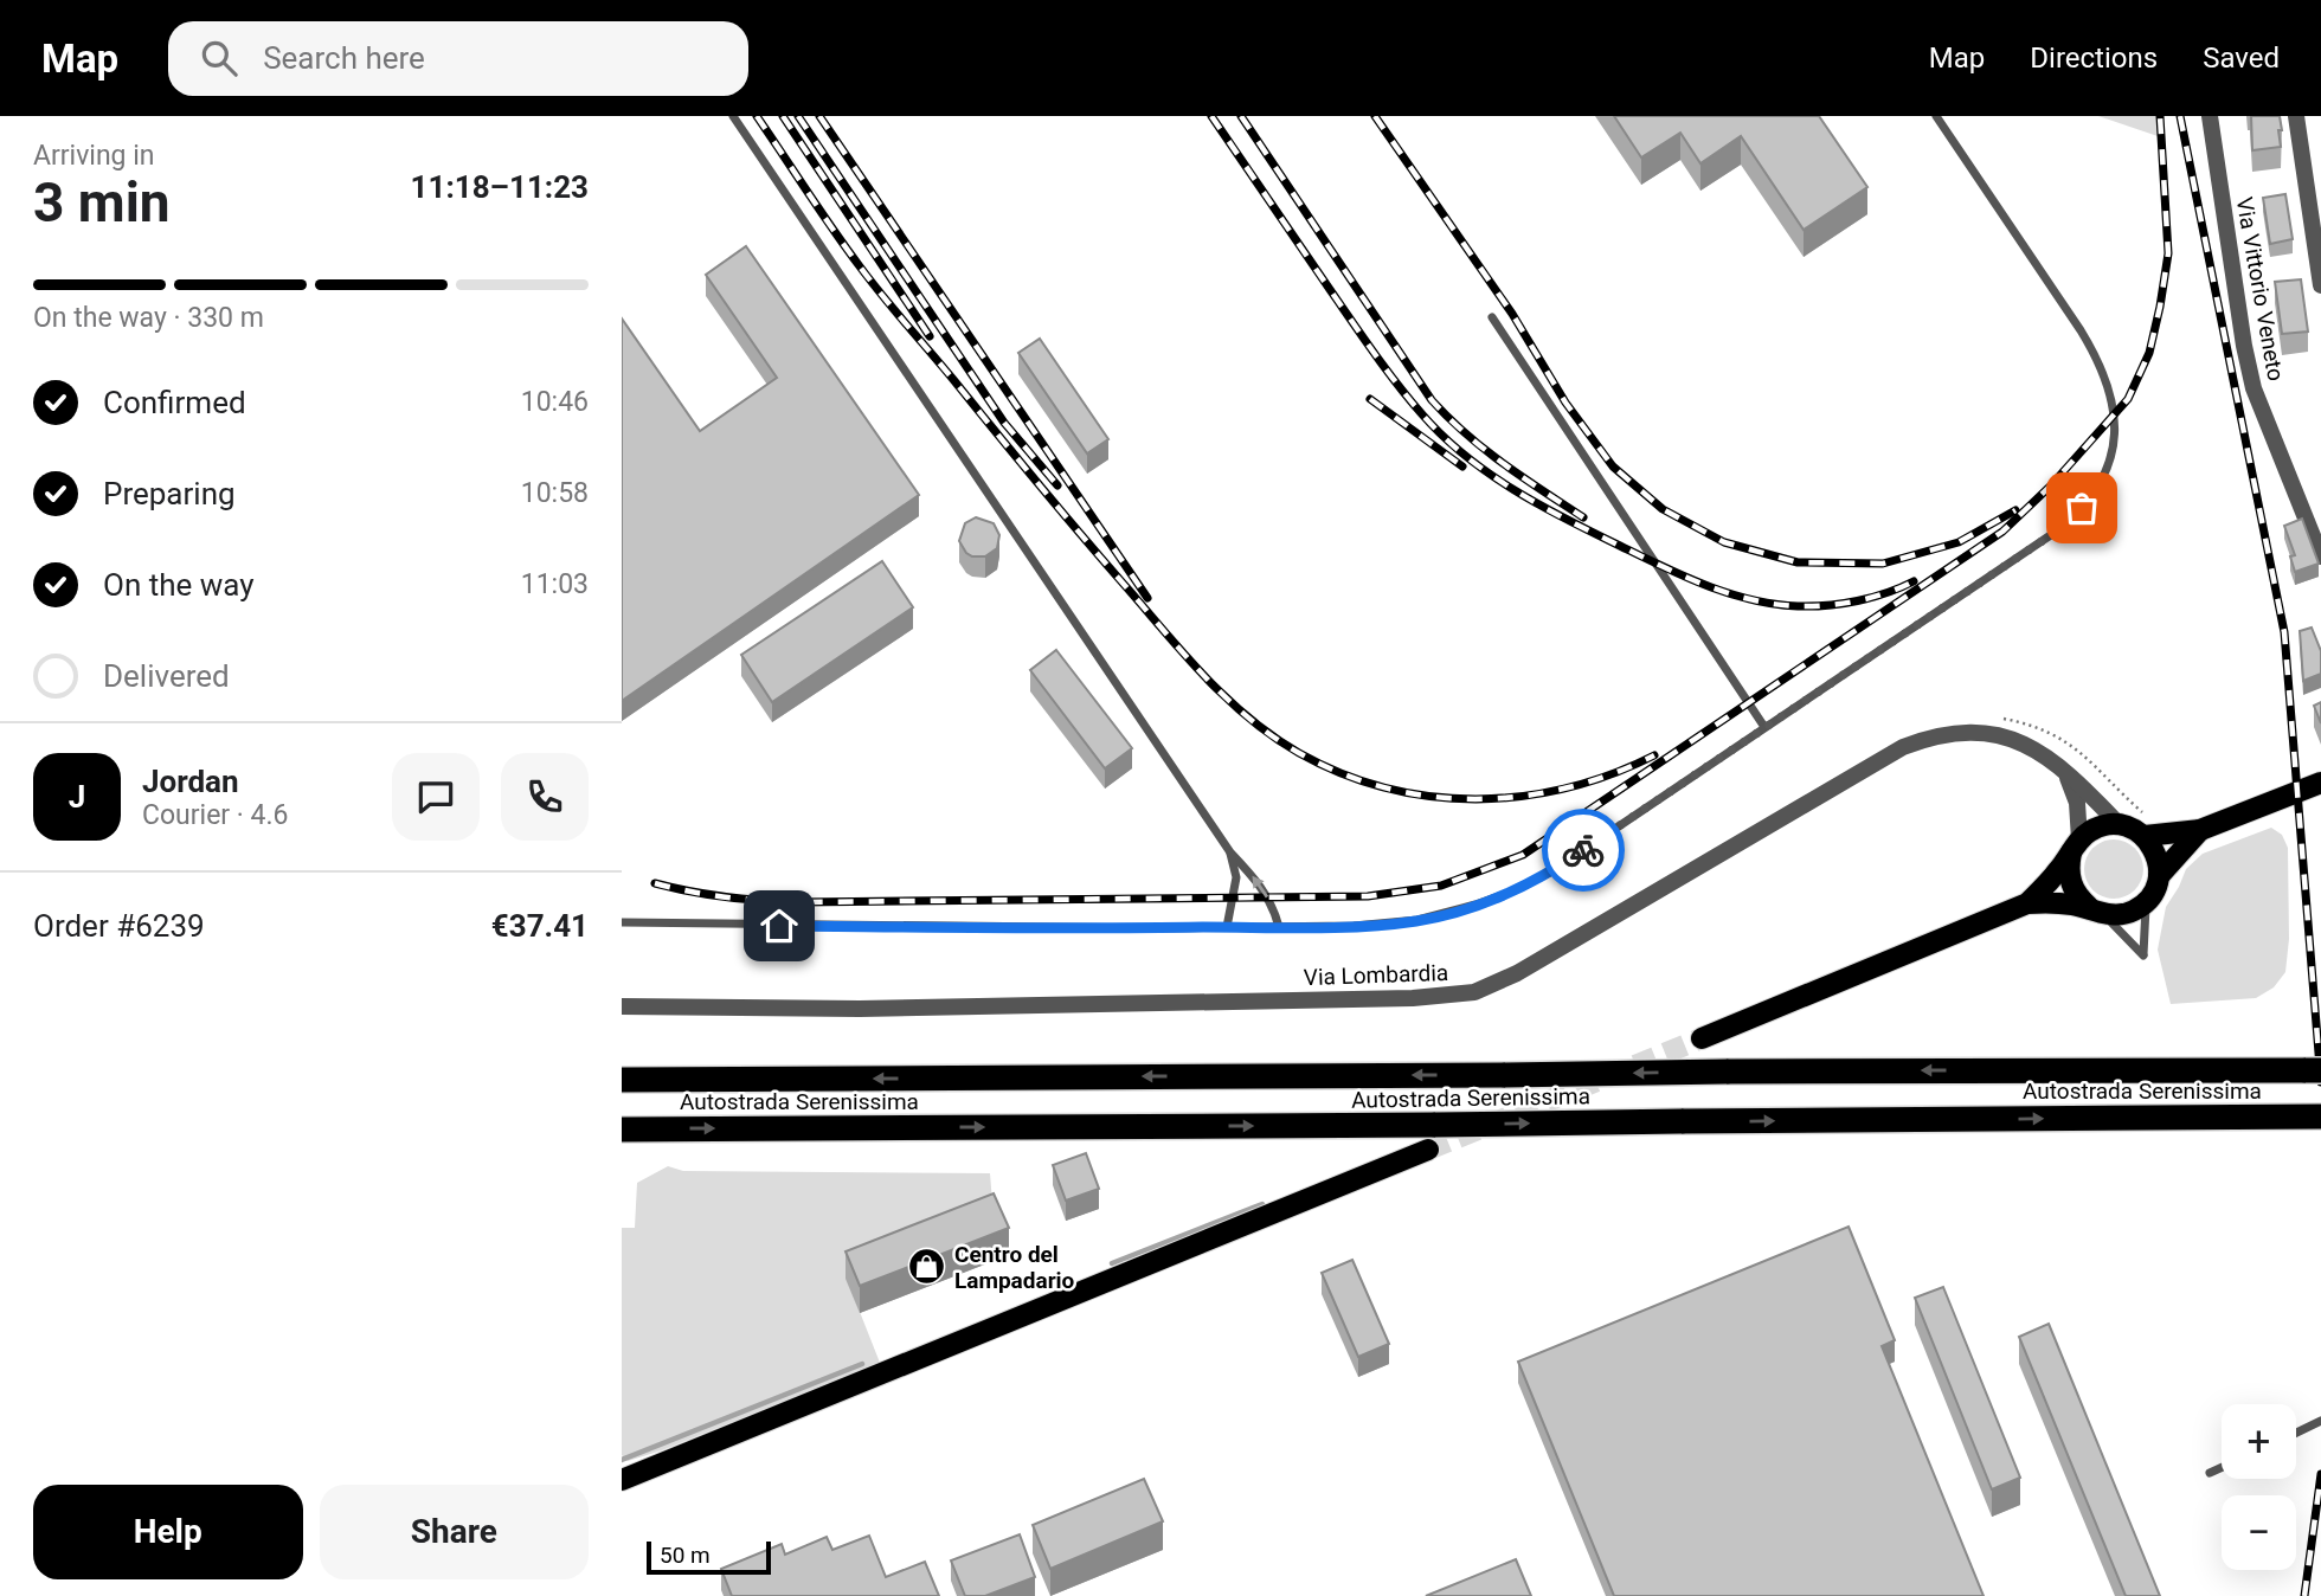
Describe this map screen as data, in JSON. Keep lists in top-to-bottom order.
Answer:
{
  "streets": {
    "highway": ["Autostrada Serenissima"],
    "street": ["Via Vittorio Veneto", "Via Lombardia"]
  },
  "places": {
    "shop": ["Centro del Lampadario"]
  },
  "scale_bar": "50 m",
  "page": {
    "header": "Map",
    "search": "Search here",
    "nav": ["Map", "Directions", "Saved"],
    "heading": ["3 min", "Arriving in", "11:18–11:23"],
    "panel": [
      "Jordan",
      "Courier · 4.6",
      "Order #6239",
      "€37.41"
    ],
    "bar": "On the way · 330 m",
    "list": [
      ["Confirmed", "10:46"],
      ["Preparing", "10:58"],
      ["On the way", "11:03"],
      "Delivered"
    ],
    "round": "J",
    "map_buttons": ["+", "−"],
    "buttons": ["Help", "Share"],
    "scale": "50 m"
  }
}
